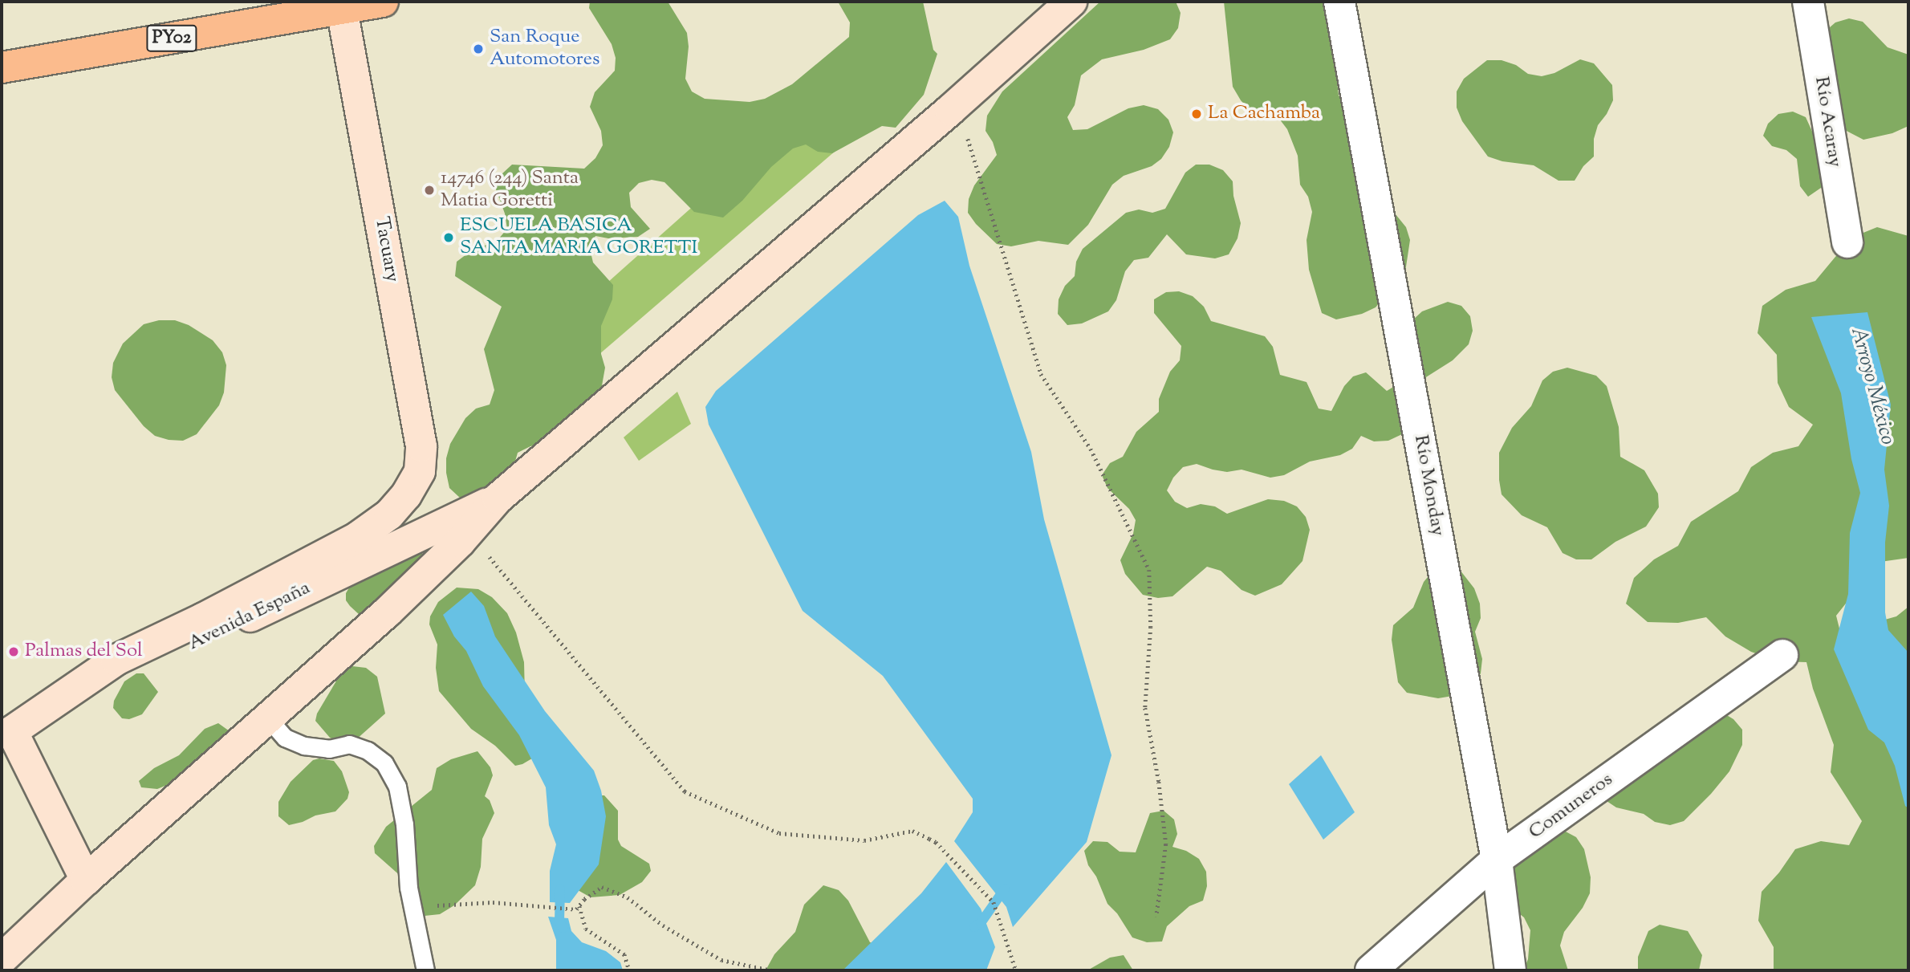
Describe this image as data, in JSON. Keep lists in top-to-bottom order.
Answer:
{
  "streets": {
    "highway": ["PY02"],
    "street": [
      "Río Acaray",
      "Tacuary",
      "Río Monday",
      "Avenida España",
      "Comuneros"
    ]
  },
  "crossings": [
    ["PY02", "Tacuary"],
    ["Tacuary", "Avenida España"],
    ["Río Monday", "Comuneros"]
  ],
  "water": ["Arroyo México"],
  "places": [
    "San Roque Automotores",
    "La Cachamba",
    "14746 (244) Santa Matia Goretti",
    "ESCUELA BASICA SANTA MARIA GORETTI",
    "Palmas del Sol"
  ]
}
